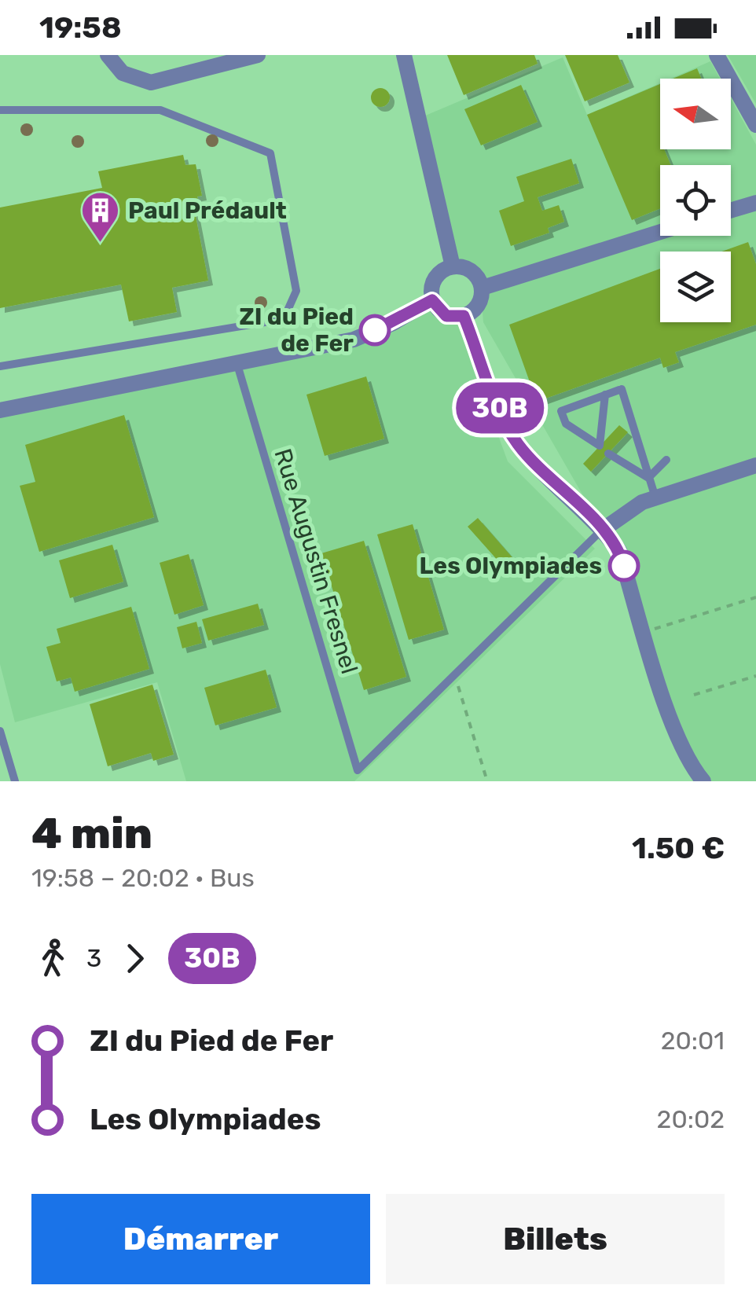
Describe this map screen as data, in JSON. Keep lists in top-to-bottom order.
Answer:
{
  "streets": {
    "lane": ["Rue Augustin Fresnel"]
  },
  "places": {
    "building": ["Paul Prédault"],
    "other": ["ZI du Pied de Fer", "Les Olympiades"]
  },
  "lines": ["bus line 30B"],
  "north": "left",
  "page": {
    "status": "19:58",
    "on_map": "30B",
    "heading": ["4 min", "19:58 – 20:02 · Bus", "1.50 €"],
    "legs": ["3", "30B"],
    "list": [
      {
        "name": "ZI du Pied de Fer",
        "value": "20:01"
      },
      {
        "name": "Les Olympiades",
        "value": "20:02"
      }
    ],
    "buttons": ["Démarrer", "Billets"]
  }
}
